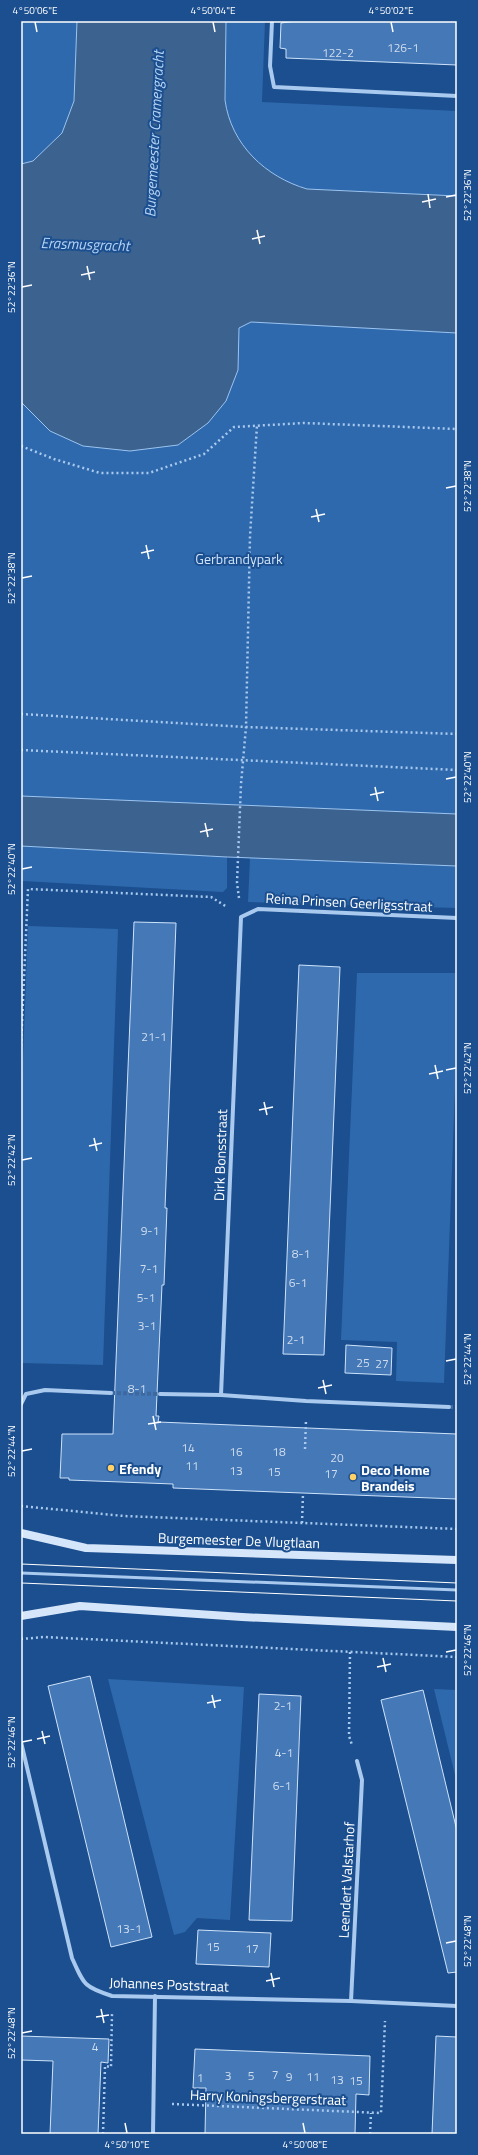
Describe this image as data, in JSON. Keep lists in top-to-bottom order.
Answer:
{
  "streets": {
    "main road": ["Burgemeester De Vlugtlaan"],
    "street": [
      "Reina Prinsen Geerligsstraat",
      "Dirk Bonsstraat",
      "Leendert Valstarhof",
      "Johannes Poststraat"
    ],
    "path": ["Harry Koningsbergerstraat"]
  },
  "crossings": [
    ["Reina Prinsen Geerligsstraat", "Dirk Bonsstraat"],
    ["Leendert Valstarhof", "Johannes Poststraat"],
    ["Johannes Poststraat", "Harry Koningsbergerstraat"]
  ],
  "water": ["Burgemeester Cramergracht", "Erasmusgracht"],
  "parks": ["Gerbrandypark"],
  "places": ["Efendy", "Deco Home Brandeis"],
  "house_numbers": [
    "126-1",
    "122-2",
    "21-1",
    "9-1",
    "8-1",
    "7-1",
    "6-1",
    "5-1",
    "3-1",
    "2-1",
    "25",
    "27",
    "8-1",
    "14",
    "16",
    "18",
    "20",
    "11",
    "13",
    "15",
    "17",
    "2-1",
    "4-1",
    "6-1",
    "13-1",
    "15",
    "17",
    "4",
    "7",
    "3",
    "5",
    "9",
    "11",
    "1",
    "13",
    "15"
  ],
  "coordinates": [
    "4°50'06\"E",
    "4°50'04\"E",
    "4°50'02\"E",
    "52°22'36\"N",
    "52°22'38\"N",
    "52°22'40\"N",
    "52°22'42\"N",
    "52°22'44\"N",
    "52°22'46\"N",
    "52°22'48\"N",
    "4°50'10\"E",
    "4°50'08\"E"
  ]
}
